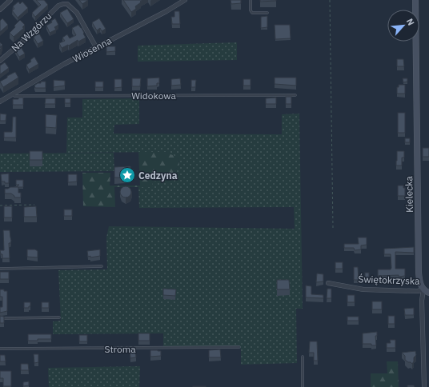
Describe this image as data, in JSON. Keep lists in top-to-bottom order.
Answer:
{
  "streets": {
    "street": [
      "Na Wzgórzu",
      "Wiosenna",
      "Kielecka",
      "Świętokrzyska"
    ],
    "lane": ["Widokowa", "Stroma"]
  },
  "crossings": [
    ["Na Wzgórzu", "Wiosenna"],
    ["Wiosenna", "Widokowa"],
    ["Kielecka", "Świętokrzyska"]
  ],
  "places": {
    "place": ["Cedzyna"]
  },
  "north": "top right"
}
